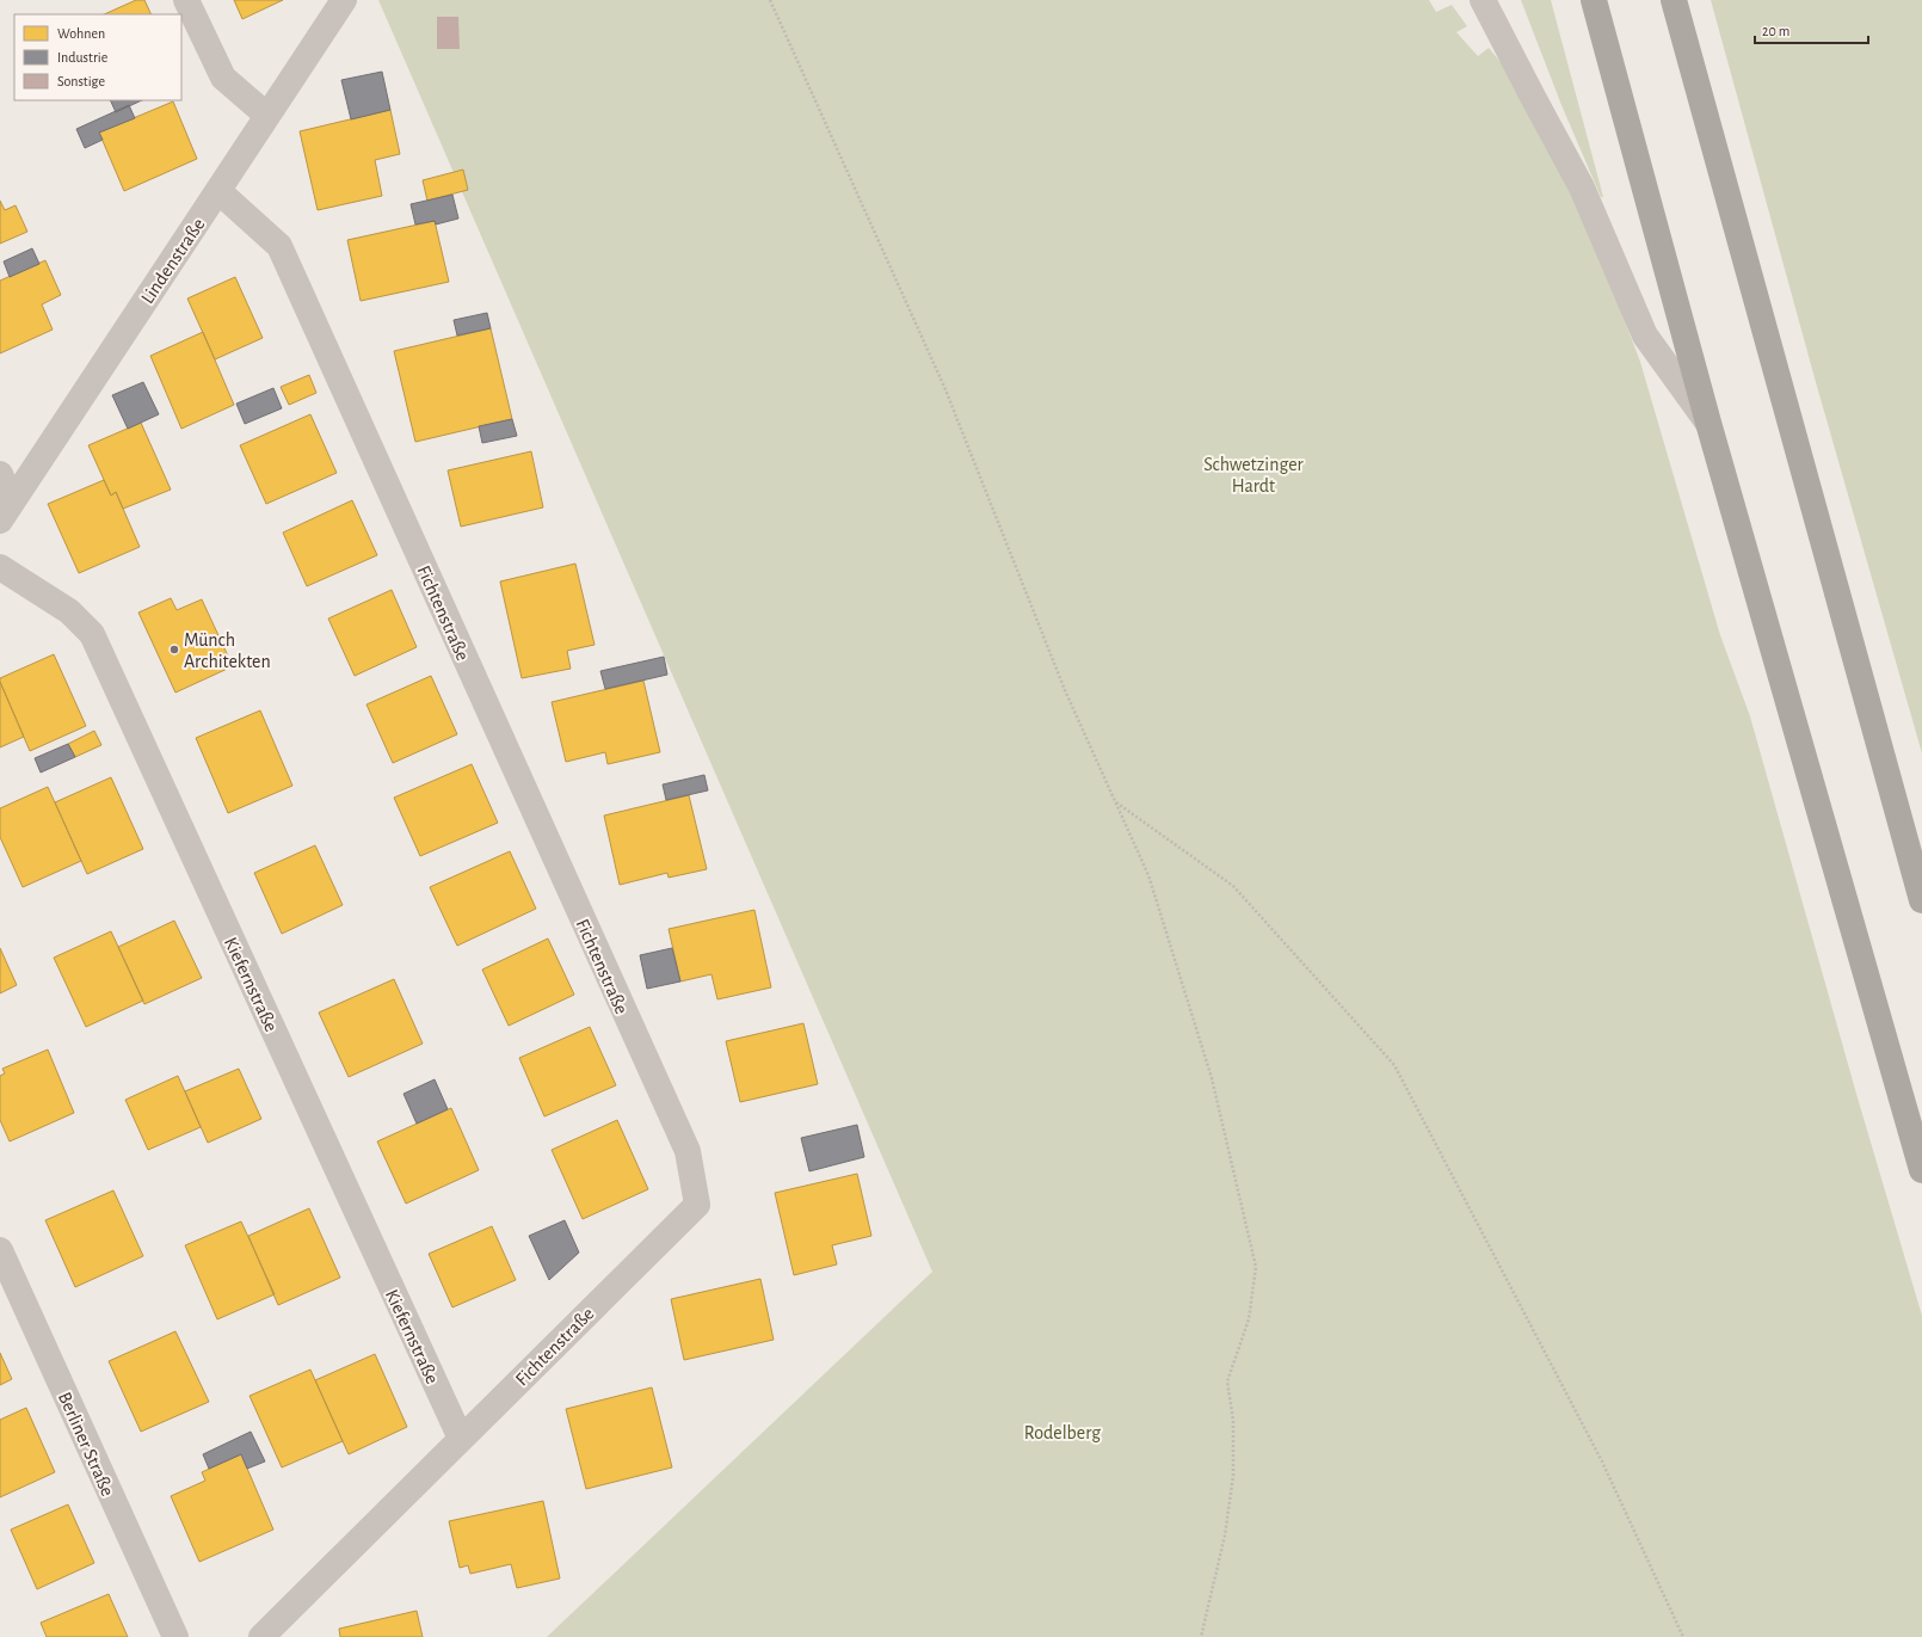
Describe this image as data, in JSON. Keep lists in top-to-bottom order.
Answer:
{
  "streets": {
    "street": [
      "Lindenstraße",
      "Fichtenstraße",
      "Kiefernstraße",
      "Berliner Straße"
    ]
  },
  "crossings": [
    ["Lindenstraße", "Fichtenstraße"],
    ["Fichtenstraße", "Kiefernstraße"]
  ],
  "parks": ["Schwetzinger Hardt", "Rodelberg"],
  "places": ["Münch Architekten"],
  "legend": ["Wohnen", "Industrie", "Sonstige"],
  "scale_bar": "20 m"
}
